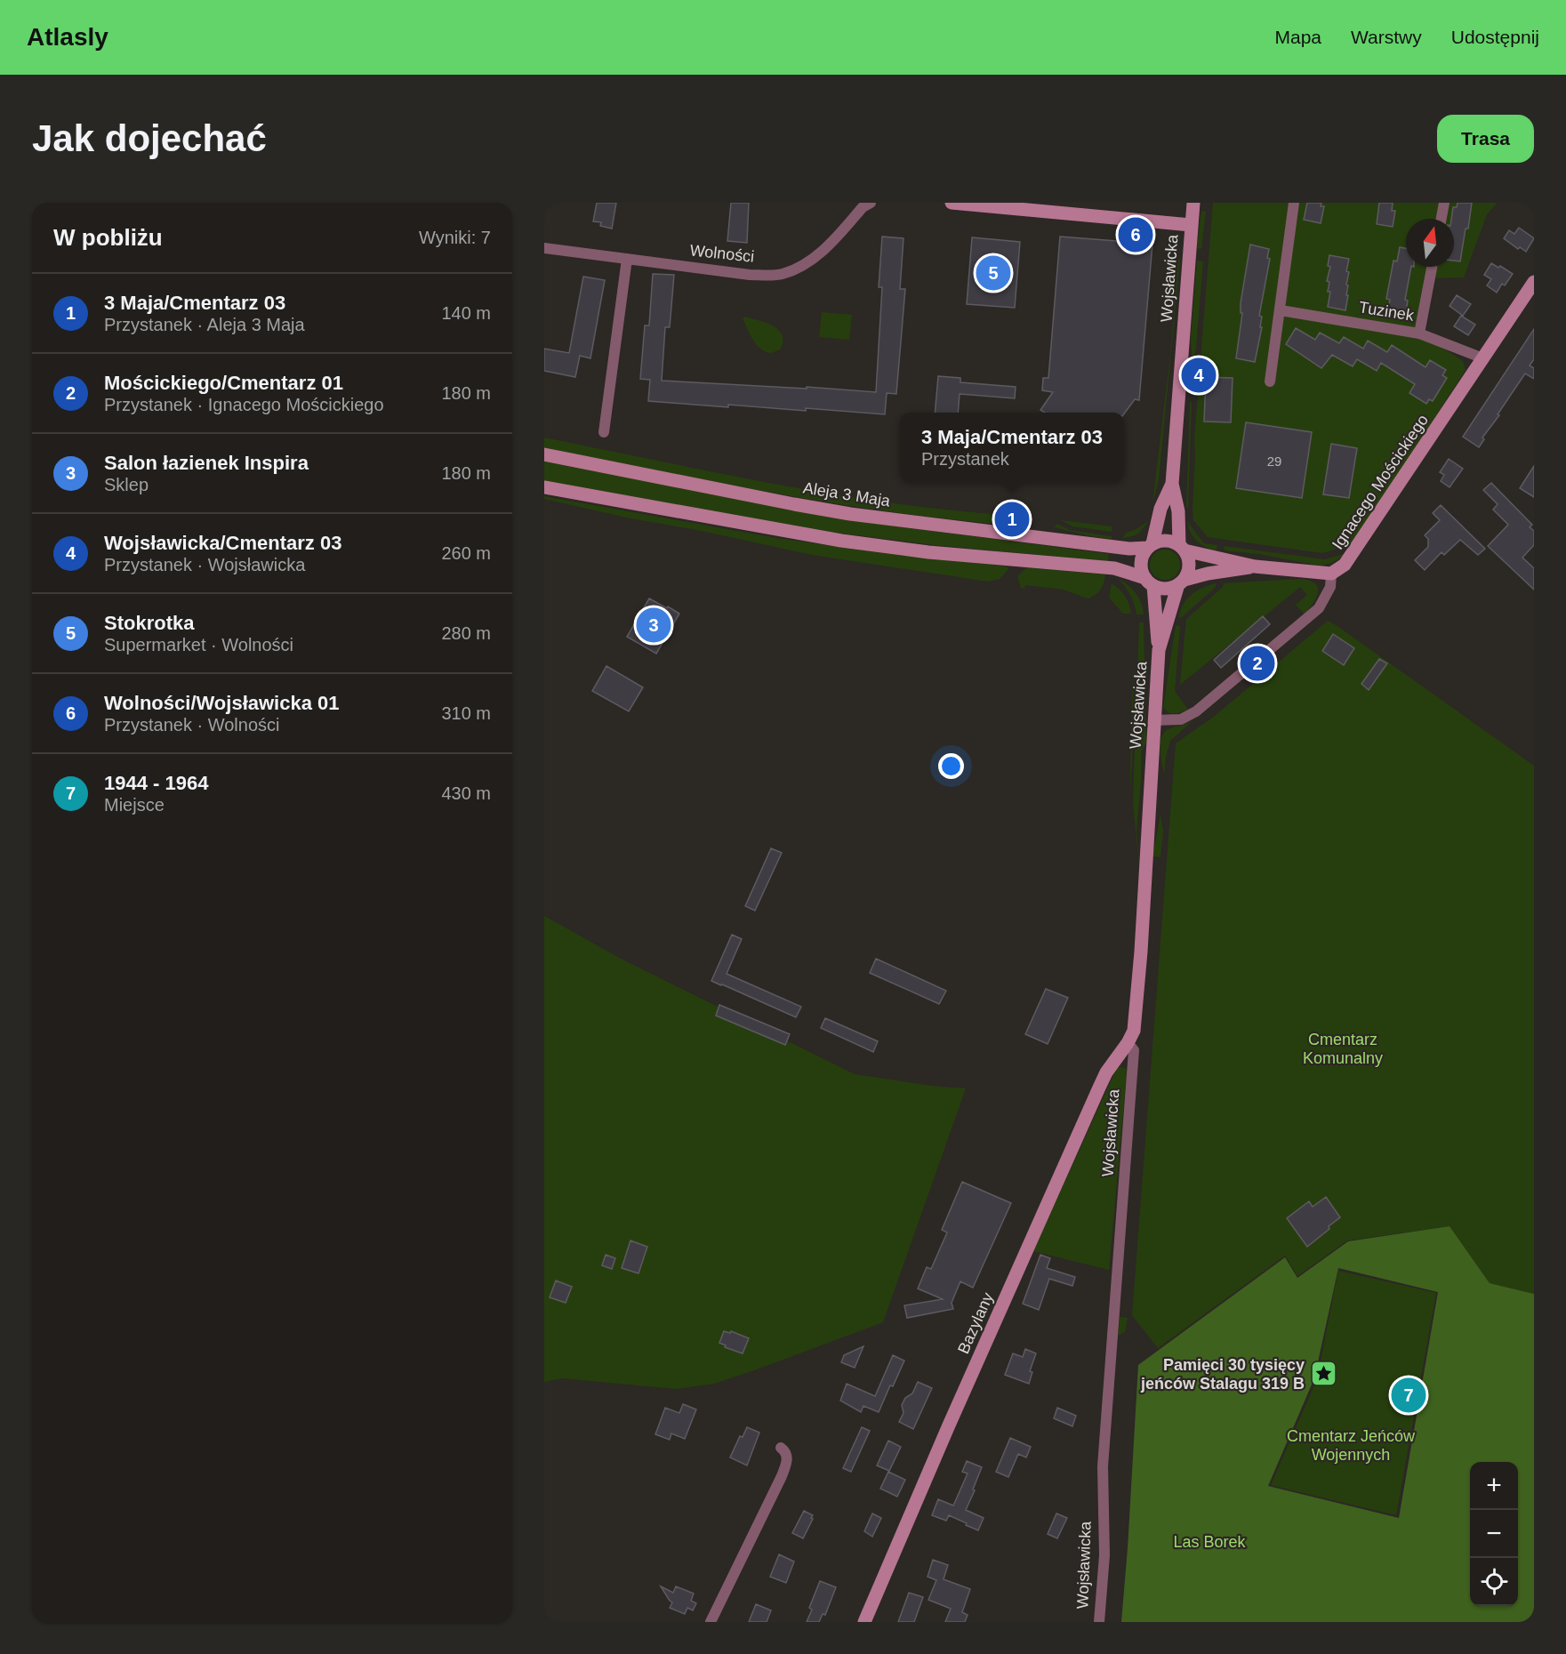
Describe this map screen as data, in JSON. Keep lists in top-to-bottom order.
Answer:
{
  "streets": {
    "street": [
      "Wolności",
      "Wojsławicka",
      "Tuzinek",
      "Ignacego Mościckiego",
      "Aleja 3 Maja",
      "Bazylany"
    ]
  },
  "crossings": [
    ["Wojsławicka", "Aleja 3 Maja"],
    ["Wojsławicka", "Bazylany"],
    ["Tuzinek", "Ignacego Mościckiego"]
  ],
  "parks": ["Cmentarz Komunalny", "Cmentarz Jeńców Wojennych", "Las Borek"],
  "places": {
    "place": ["Pamięci 30 tysięcy jeńców Stalagu 319 B"]
  },
  "house_numbers": ["29"],
  "north": "top",
  "page": {
    "header": "Atlasly",
    "nav": ["Mapa", "Warstwy", "Udostępnij"],
    "buttons": "Trasa",
    "title": "Jak dojechać",
    "heading": ["W pobliżu", "Wyniki: 7"],
    "pins": [
      "6",
      "5",
      "4",
      "1",
      "3",
      "2",
      "7"
    ],
    "list": [
      {
        "mark": "1",
        "name": "3 Maja/Cmentarz 03",
        "note": "Przystanek · Aleja 3 Maja",
        "value": "140 m"
      },
      {
        "mark": "2",
        "name": "Mościckiego/Cmentarz 01",
        "note": "Przystanek · Ignacego Mościckiego",
        "value": "180 m"
      },
      {
        "mark": "3",
        "name": "Salon łazienek Inspira",
        "note": "Sklep",
        "value": "180 m"
      },
      {
        "mark": "4",
        "name": "Wojsławicka/Cmentarz 03",
        "note": "Przystanek · Wojsławicka",
        "value": "260 m"
      },
      {
        "mark": "5",
        "name": "Stokrotka",
        "note": "Supermarket · Wolności",
        "value": "280 m"
      },
      {
        "mark": "6",
        "name": "Wolności/Wojsławicka 01",
        "note": "Przystanek · Wolności",
        "value": "310 m"
      },
      {
        "mark": "7",
        "name": "1944 - 1964",
        "note": "Miejsce",
        "value": "430 m"
      }
    ],
    "popup": ["3 Maja/Cmentarz 03", "Przystanek"],
    "map_buttons": ["+", "−"]
  }
}
